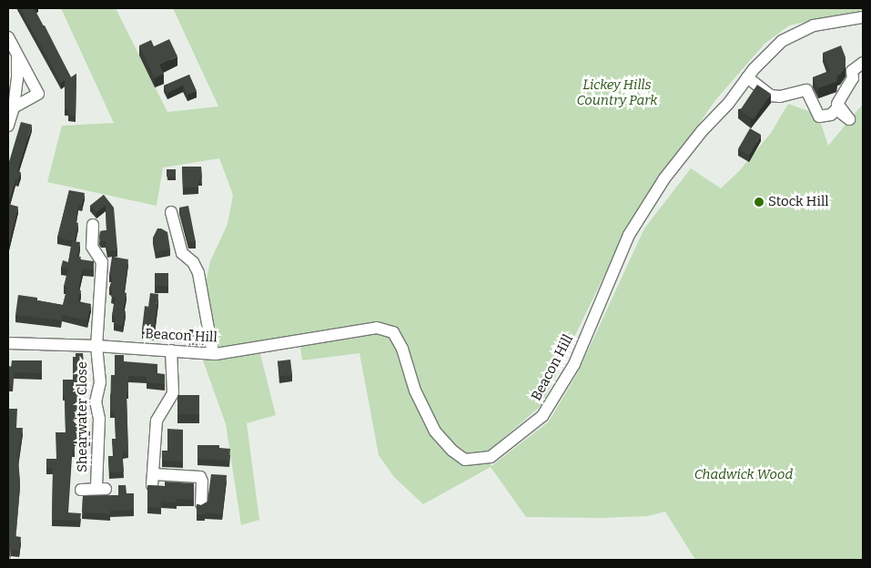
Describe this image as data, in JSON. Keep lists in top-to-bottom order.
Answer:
{
  "streets": {
    "street": ["Beacon Hill", "Shearwater Close"]
  },
  "crossings": [
    ["Beacon Hill", "Shearwater Close"]
  ],
  "parks": ["Lickey Hills Country Park", "Chadwick Wood"],
  "places": ["Stock Hill"]
}
